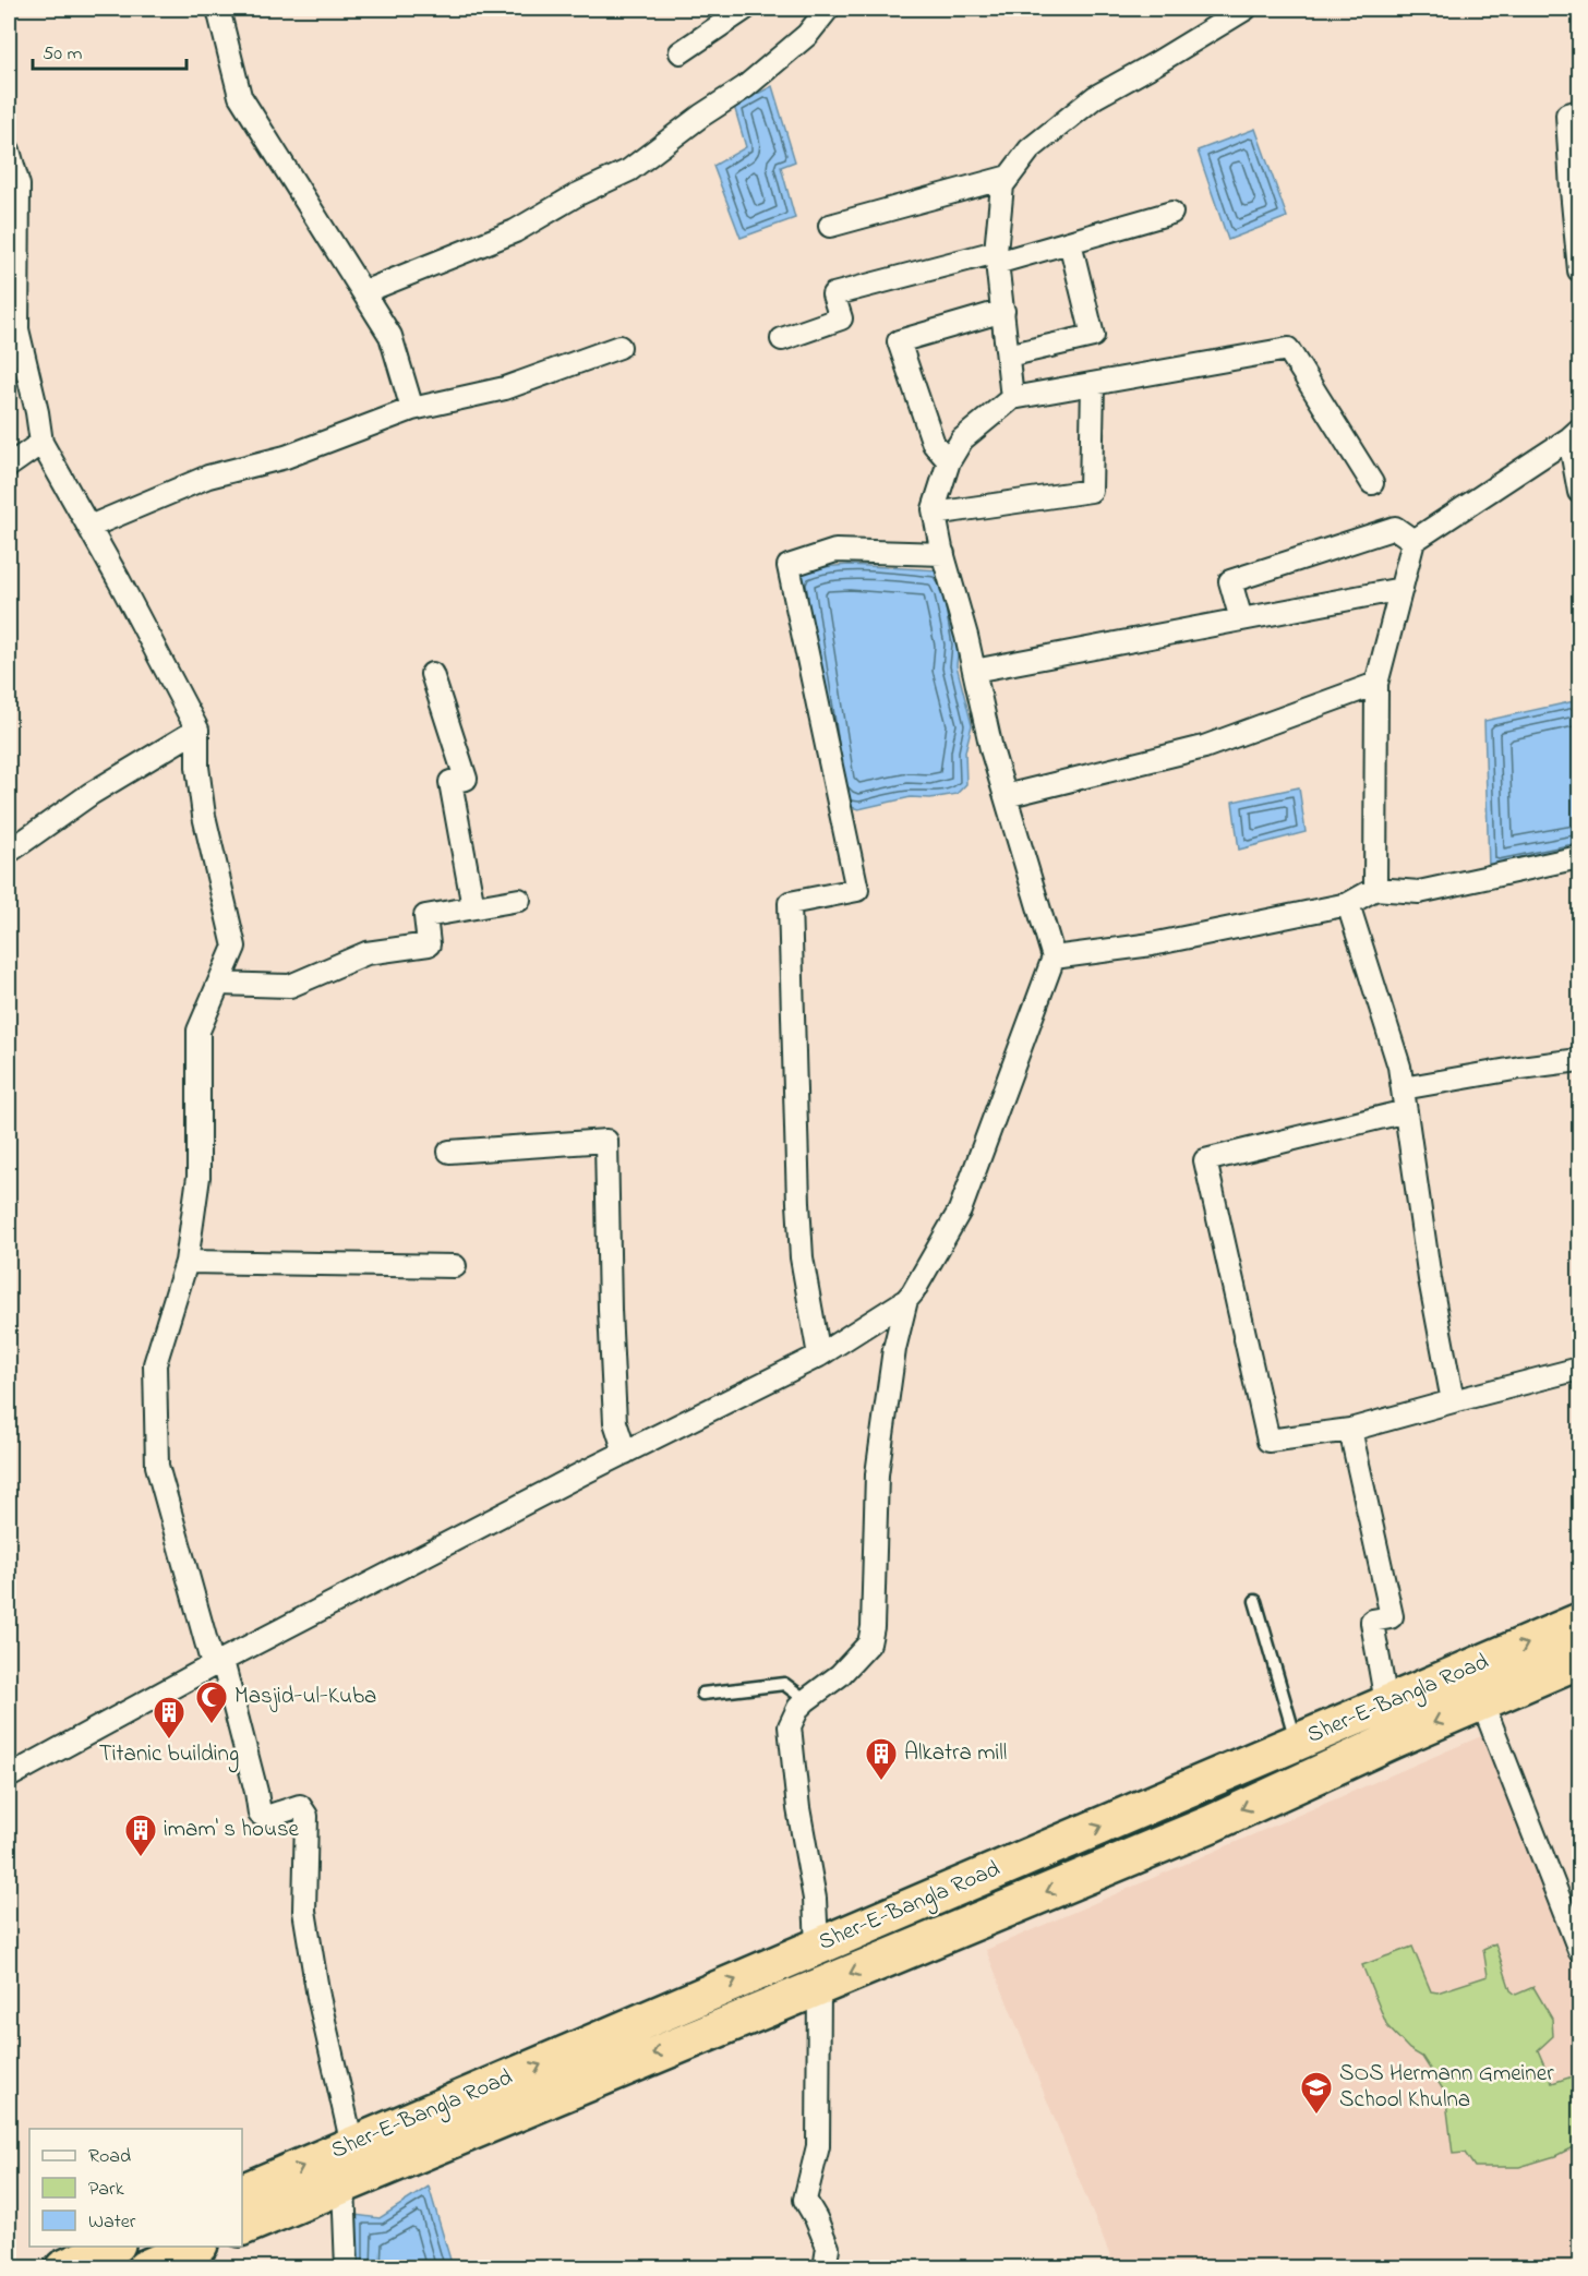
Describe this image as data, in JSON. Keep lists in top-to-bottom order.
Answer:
{
  "streets": {
    "highway": ["Sher-E-Bangla Road"]
  },
  "places": {
    "mosque": ["Masjid-ul-Kuba"],
    "building": ["Titanic building", "Alkatra mill", "imam' s house"],
    "school or university": ["SOS Hermann Gmeiner School Khulna"]
  },
  "legend": ["Road", "Park", "Water"],
  "scale_bar": "50 m"
}
